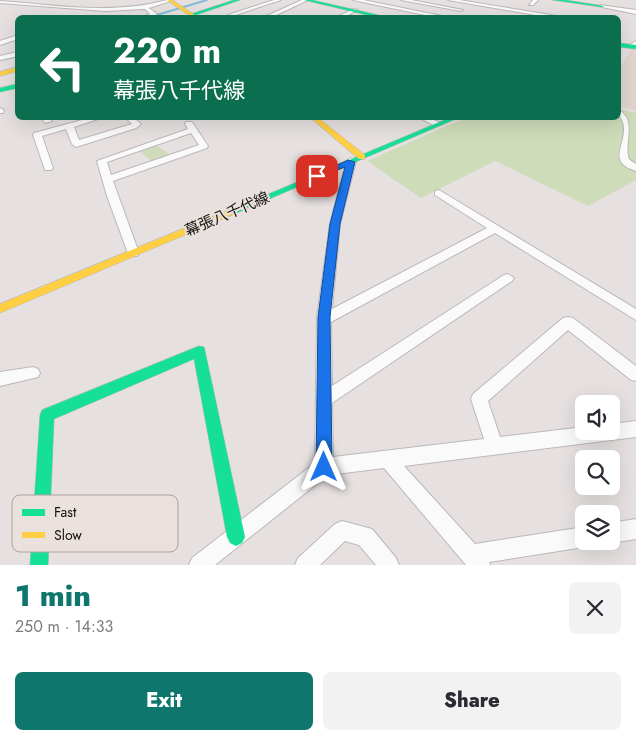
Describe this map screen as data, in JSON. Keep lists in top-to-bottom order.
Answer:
{
  "streets": {
    "street": ["幕張八千代線"]
  },
  "legend": ["Fast", "Slow"],
  "page": {
    "turn": ["220 m", "幕張八千代線"],
    "heading": ["1 min", "250 m · 14:33"],
    "buttons": ["Exit", "Share"]
  }
}
